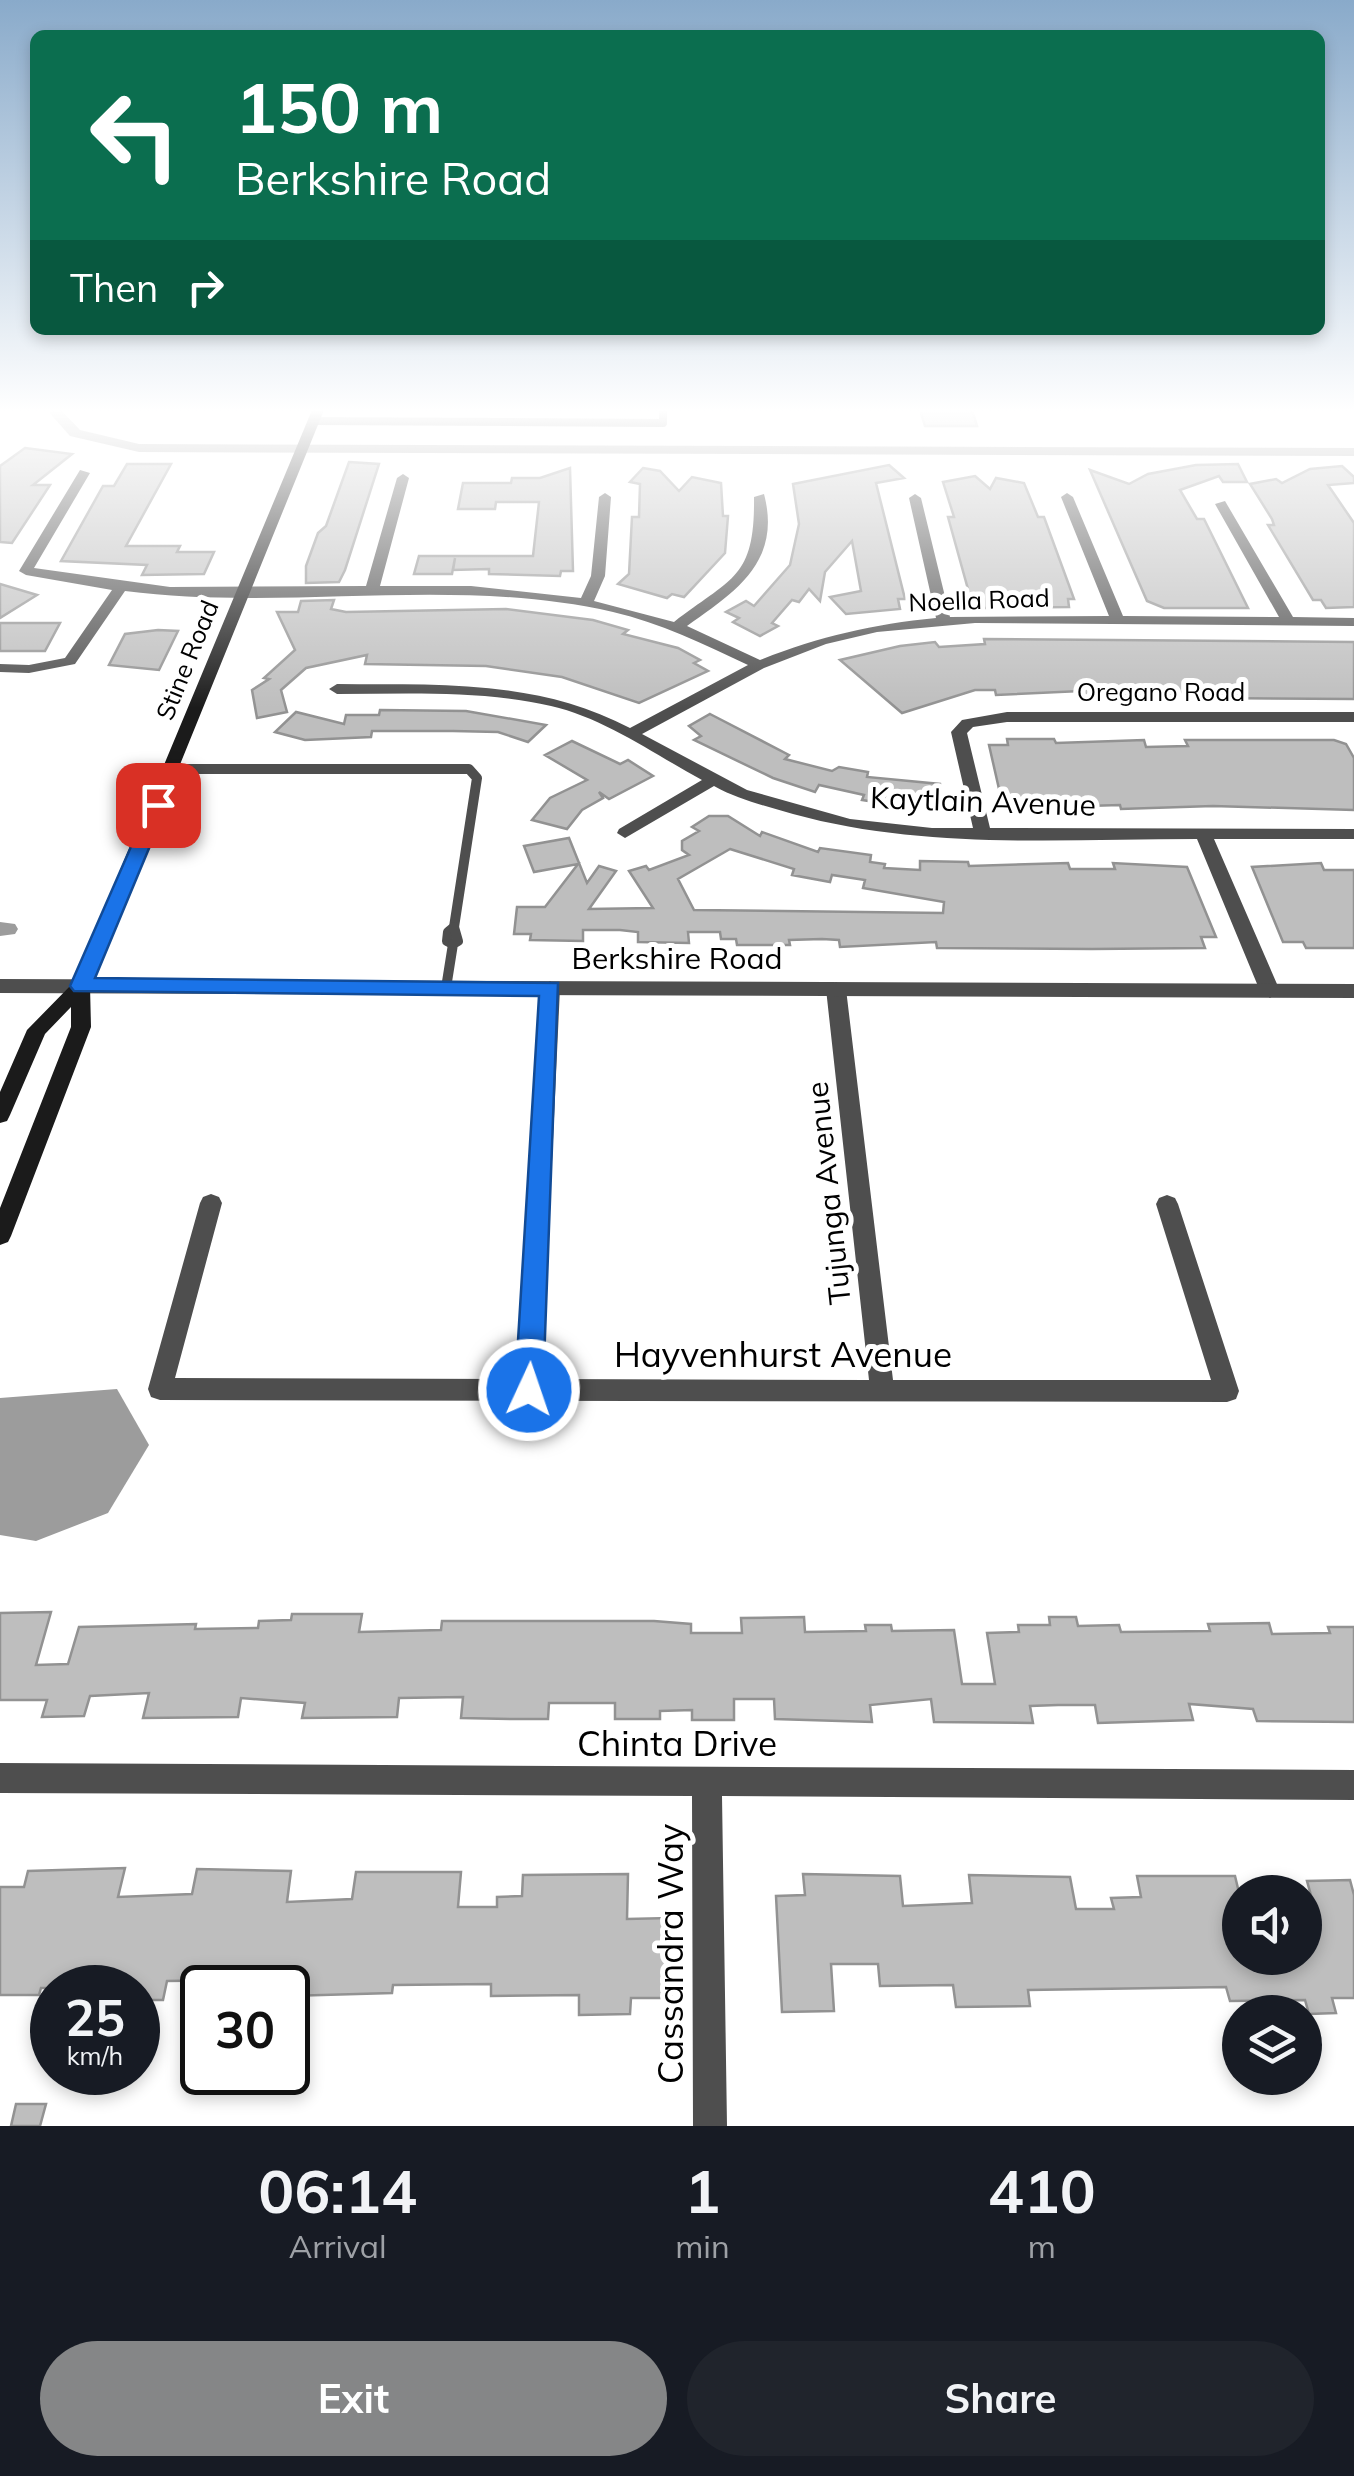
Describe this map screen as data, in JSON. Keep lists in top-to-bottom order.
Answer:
{
  "streets": {
    "main road": ["Stine Road"],
    "street": [
      "Noella Road",
      "Oregano Road",
      "Kaytlain Avenue",
      "Berkshire Road",
      "Tujunga Avenue",
      "Hayvenhurst Avenue",
      "Chinta Drive",
      "Cassandra Way"
    ]
  },
  "crossings": [
    ["Noella Road", "Kaytlain Avenue"],
    ["Stine Road", "Berkshire Road"],
    ["Oregano Road", "Kaytlain Avenue"],
    ["Berkshire Road", "Tujunga Avenue"],
    ["Tujunga Avenue", "Hayvenhurst Avenue"],
    ["Chinta Drive", "Cassandra Way"]
  ],
  "page": {
    "turn": ["150 m", "Berkshire Road"],
    "then": "Then",
    "speed": "25 km/h",
    "limit": "30",
    "eta": [
      "06:14",
      "Arrival",
      "1",
      "min",
      "410",
      "m"
    ],
    "buttons": ["Exit", "Share"]
  }
}
